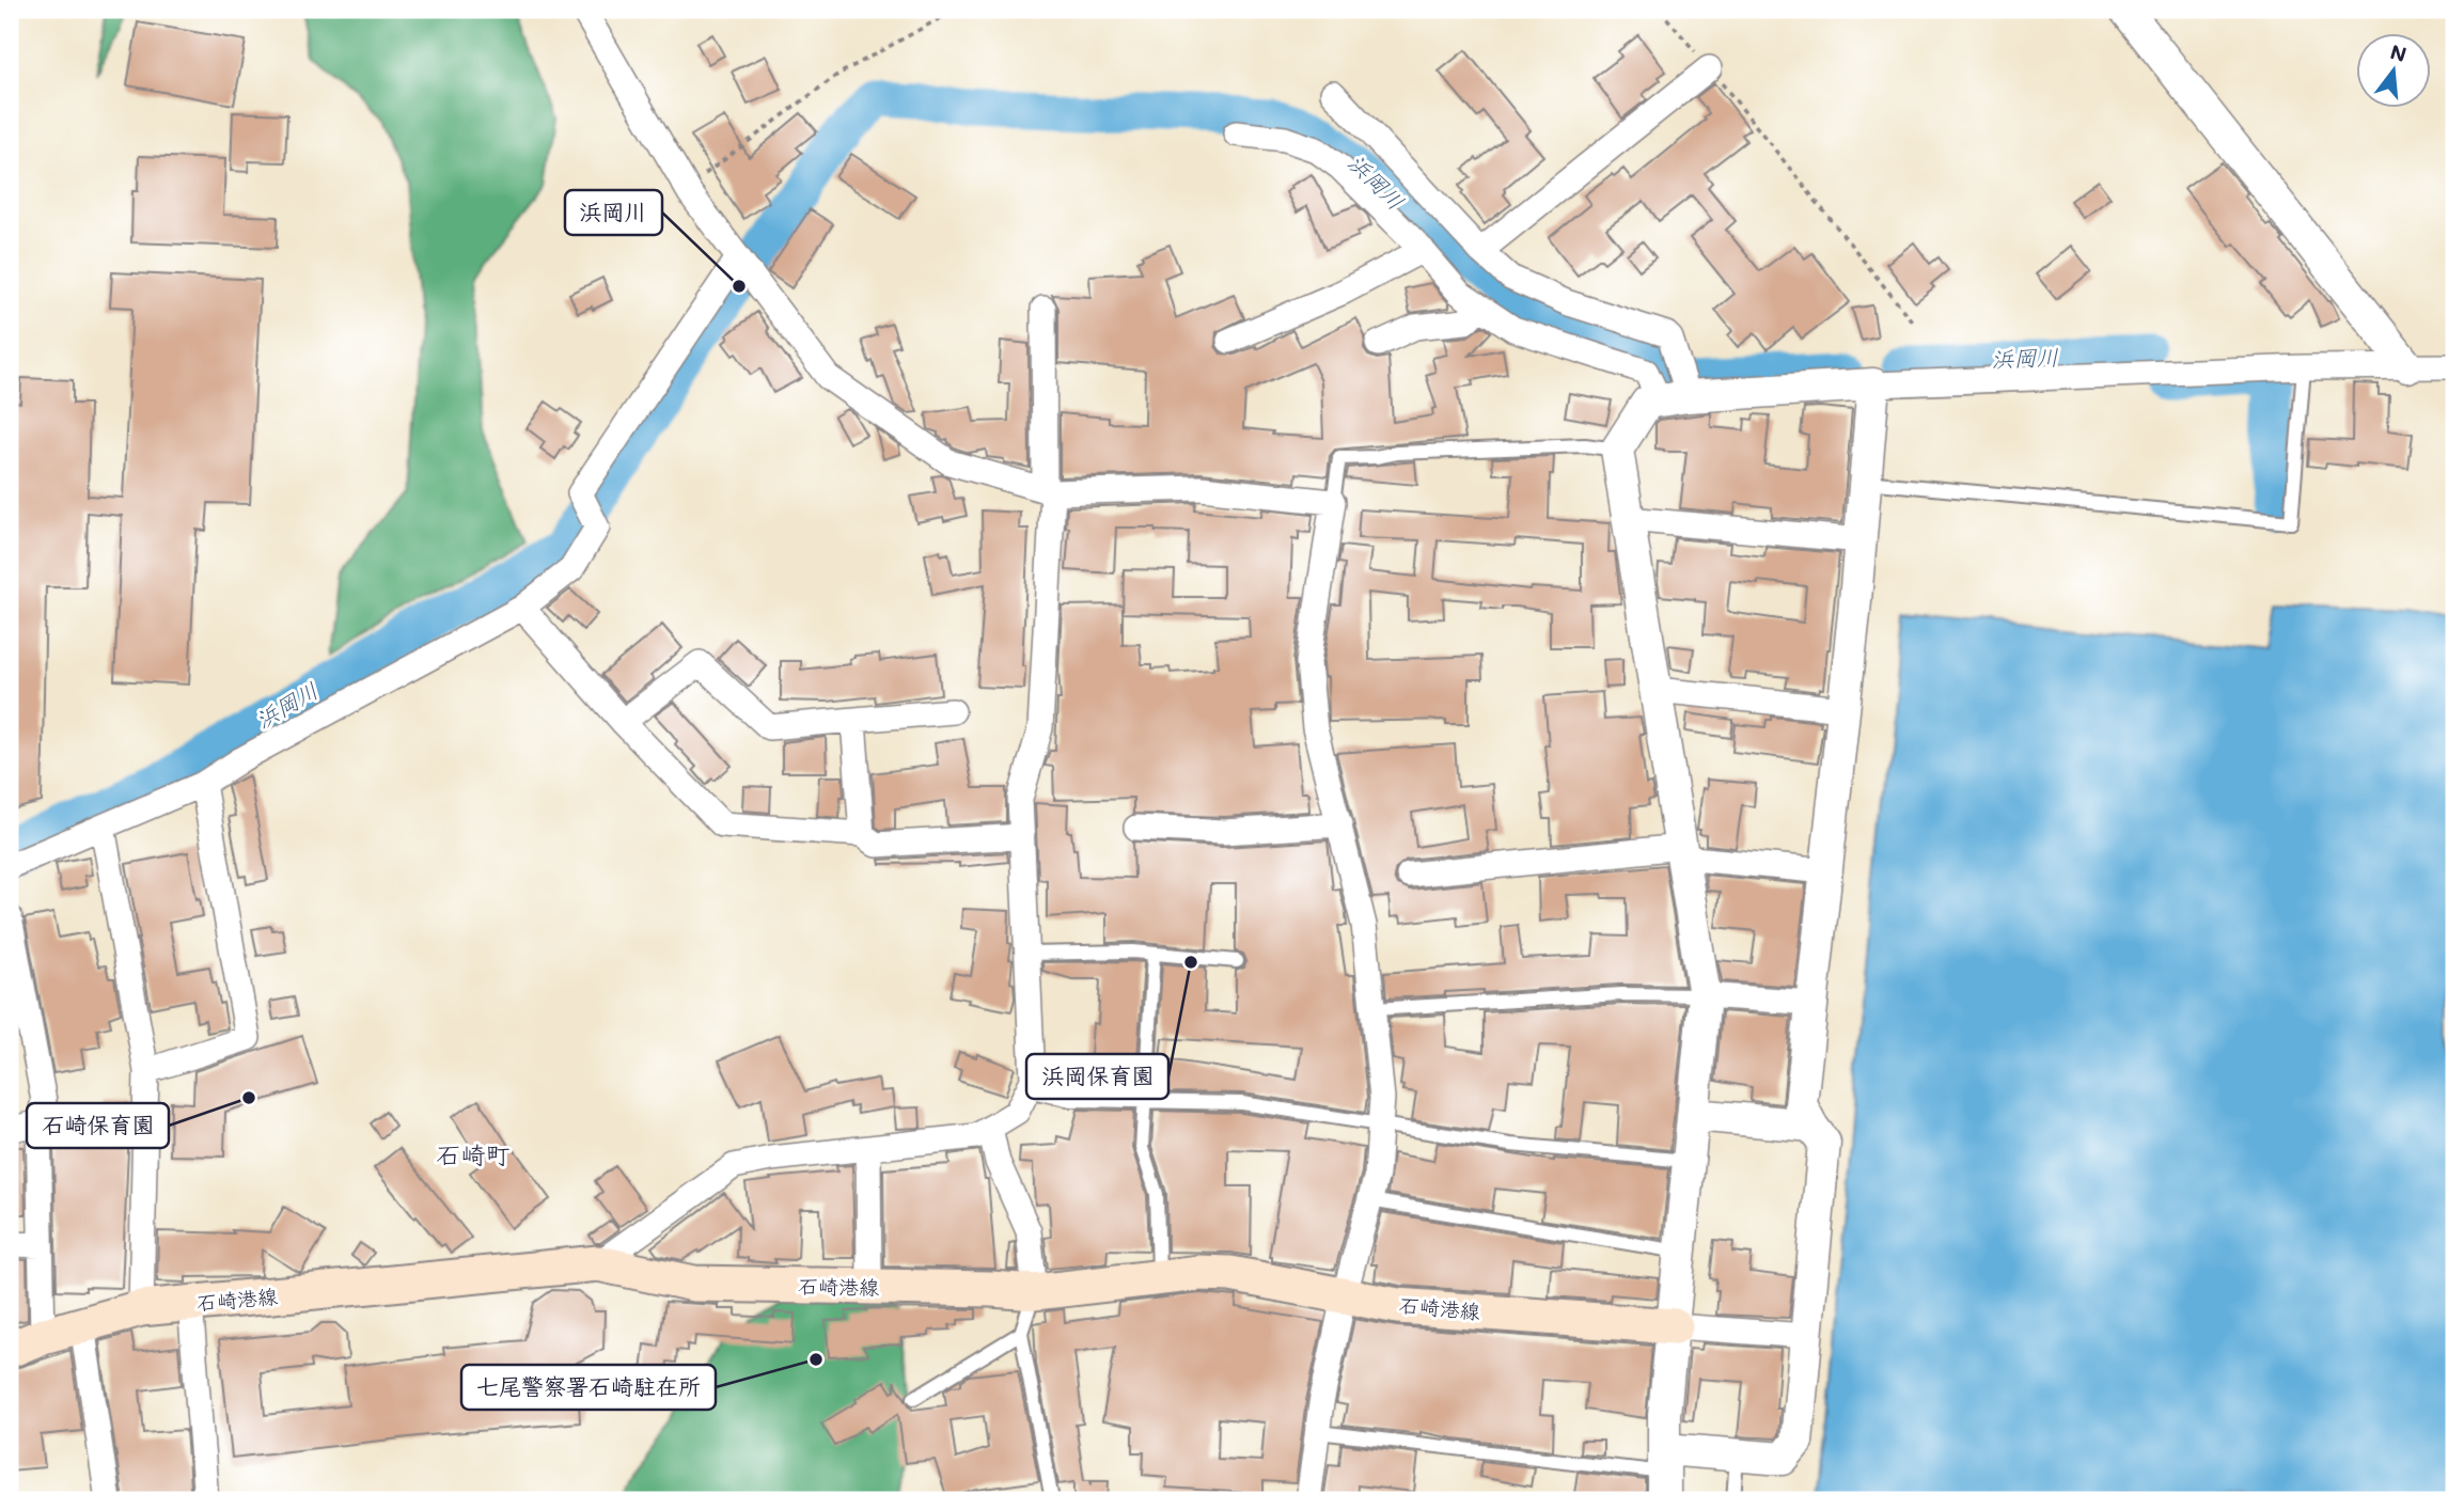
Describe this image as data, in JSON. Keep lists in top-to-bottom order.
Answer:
{
  "streets": {
    "main road": ["石崎港線"]
  },
  "districts": ["石崎町"],
  "water": ["浜岡川"],
  "places": [
    "浜岡川",
    "浜岡保育園",
    "石崎保育園",
    "七尾警察署石崎駐在所"
  ],
  "north": "top"
}
